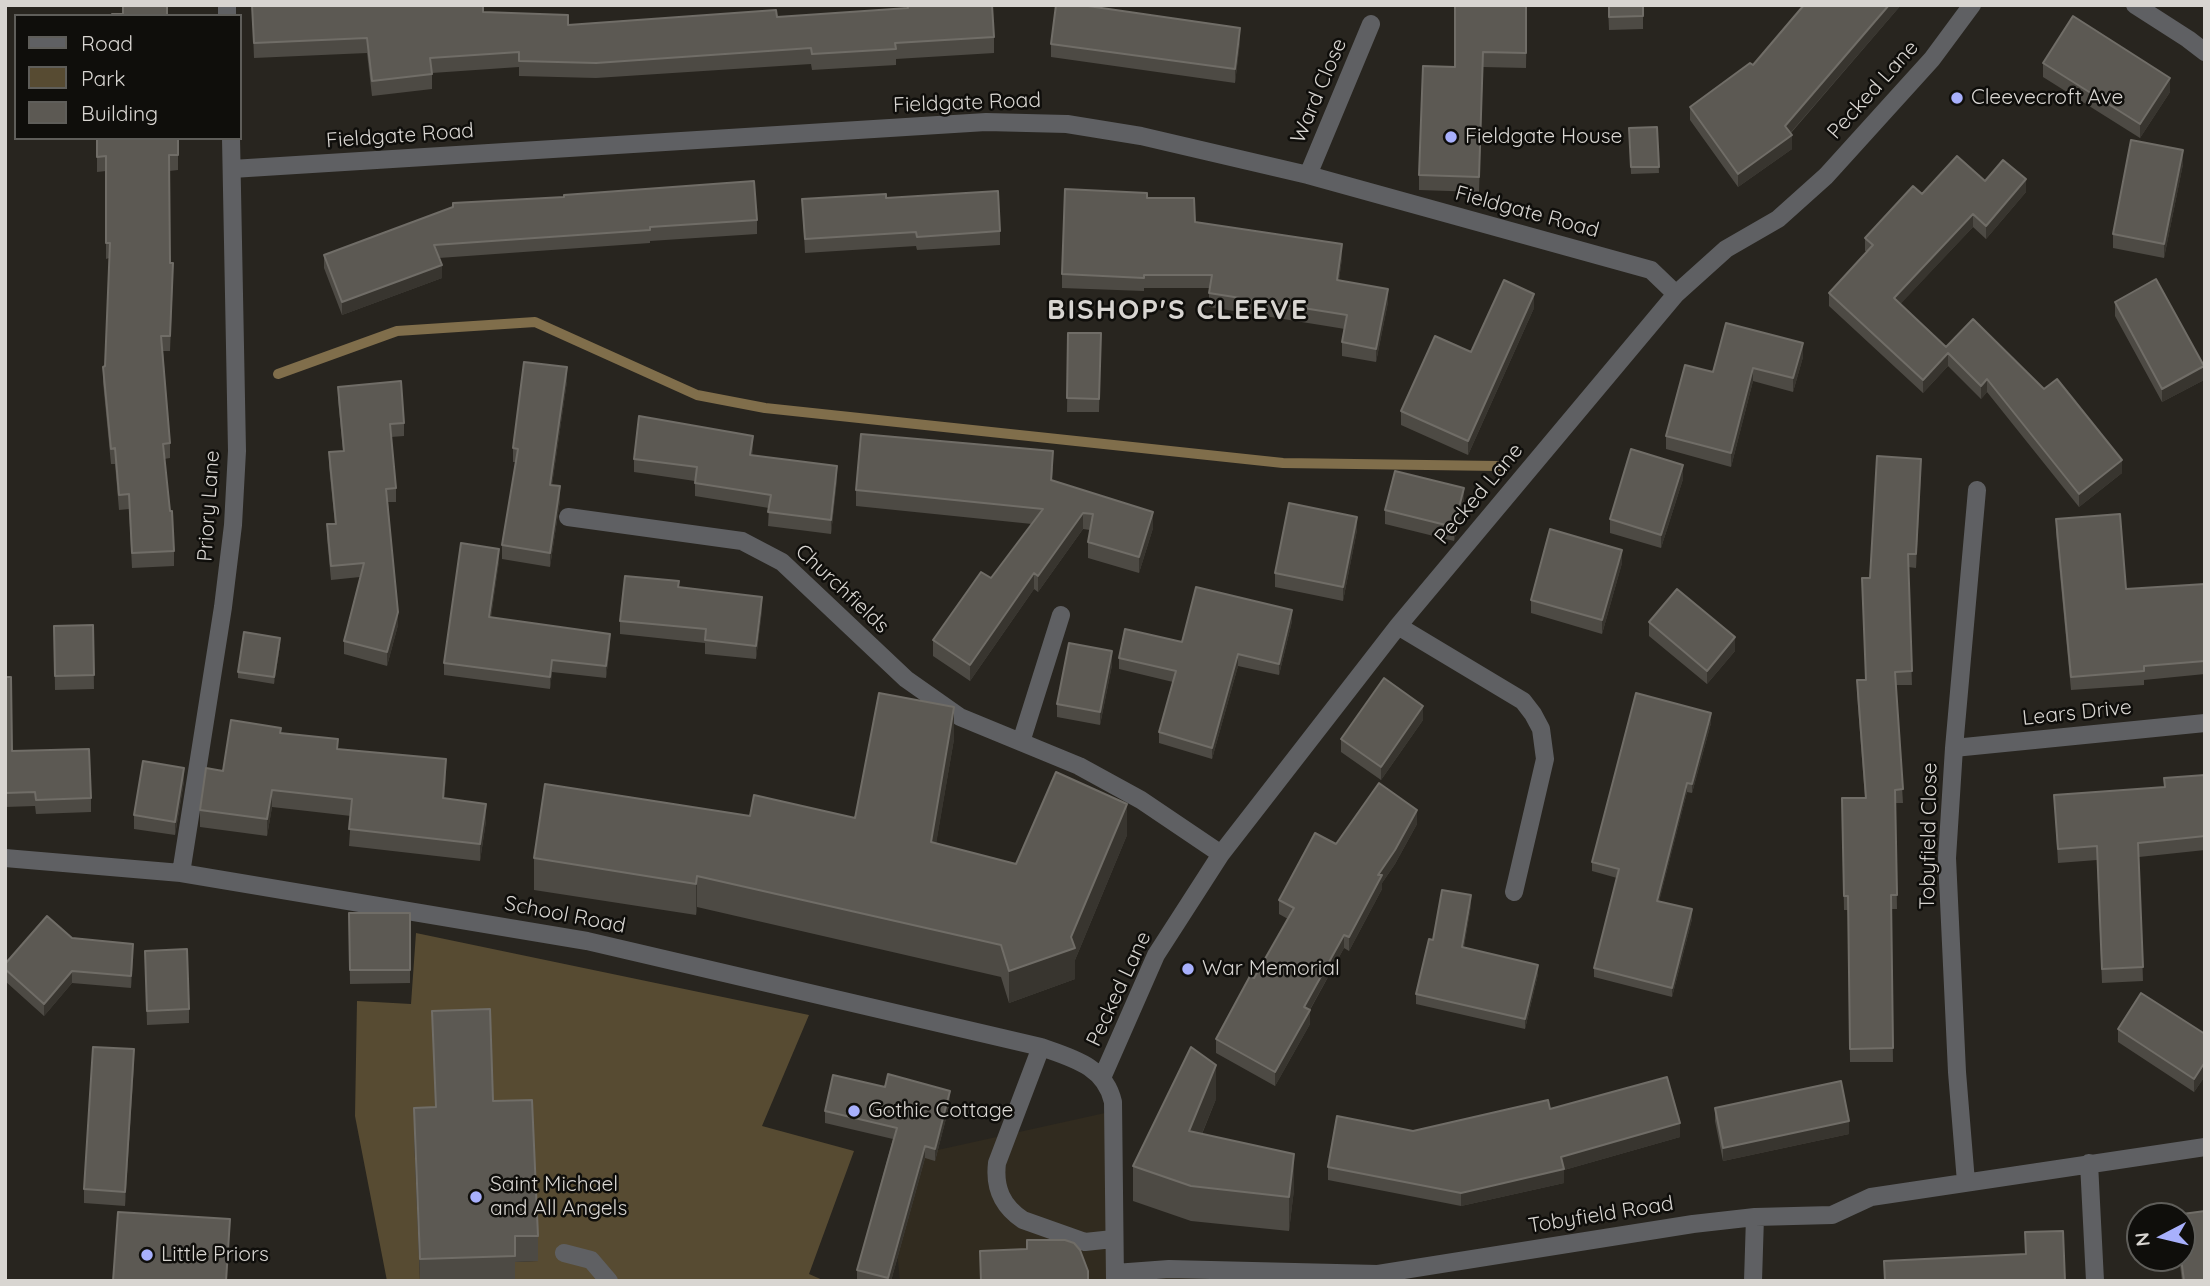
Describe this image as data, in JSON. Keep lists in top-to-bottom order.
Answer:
{
  "streets": {
    "street": [
      "Pecked Lane",
      "Ward Close",
      "Fieldgate Road",
      "Priory Lane",
      "Churchfields",
      "Lears Drive",
      "Tobyfield Close",
      "School Road",
      "Tobyfield Road"
    ]
  },
  "crossings": [
    ["Pecked Lane", "Fieldgate Road"],
    ["Pecked Lane", "Churchfields"],
    ["Pecked Lane", "School Road"],
    ["Ward Close", "Fieldgate Road"],
    ["Fieldgate Road", "Priory Lane"],
    ["Priory Lane", "School Road"],
    ["Lears Drive", "Tobyfield Close"],
    ["Tobyfield Close", "Tobyfield Road"]
  ],
  "districts": ["BISHOP'S CLEEVE"],
  "places": [
    "Cleevecroft Ave",
    "Fieldgate House",
    "War Memorial",
    "Gothic Cottage",
    "Saint Michael and All Angels",
    "Little Priors"
  ],
  "legend": ["Road", "Park", "Building"],
  "north": "left"
}
